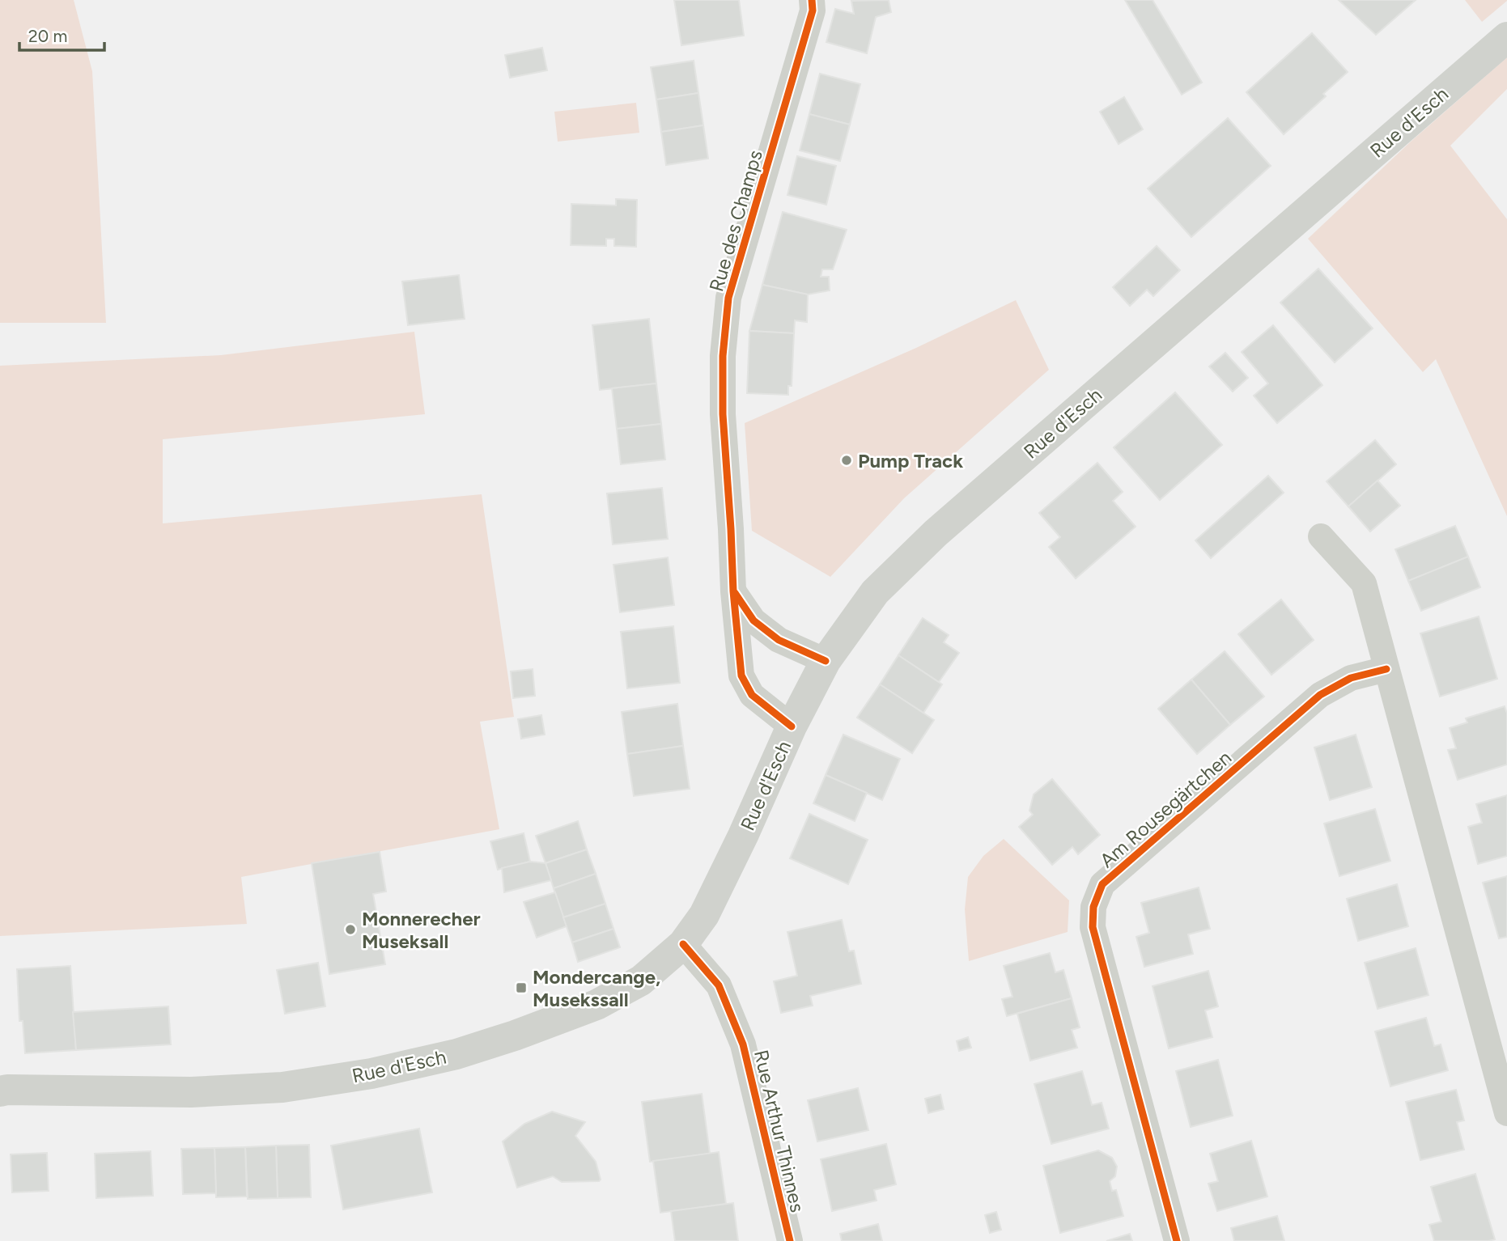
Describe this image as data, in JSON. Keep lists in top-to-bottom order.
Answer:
{
  "streets": {
    "main road": ["Rue d'Esch"],
    "street": ["Rue des Champs", "Am Rousegärtchen", "Rue Arthur Thinnes"]
  },
  "crossings": [
    ["Rue d'Esch", "Rue des Champs"],
    ["Rue d'Esch", "Rue Arthur Thinnes"]
  ],
  "places": {
    "other": ["Pump Track", "Monnerecher Museksall"],
    "transit": ["Mondercange, Musekssall"]
  },
  "scale_bar": "20 m"
}
